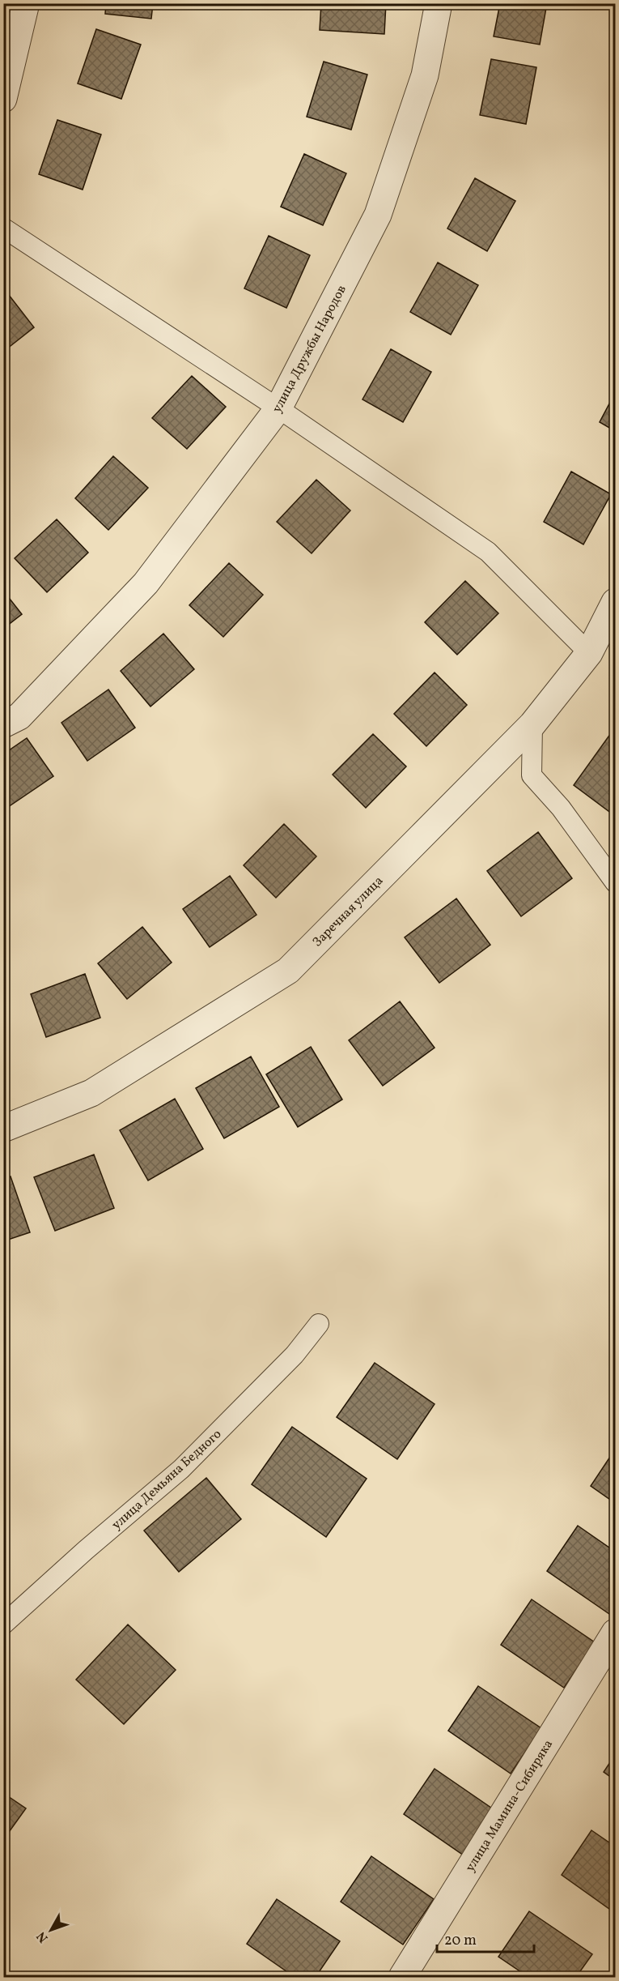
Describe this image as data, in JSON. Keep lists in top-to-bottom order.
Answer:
{
  "streets": {
    "street": ["улица Дружбы Народов", "Заречная улица", "улица Мамина-Сибиряка"],
    "lane": ["улица Демьяна Бедного"]
  },
  "scale_bar": "20 m",
  "north": "bottom left"
}
